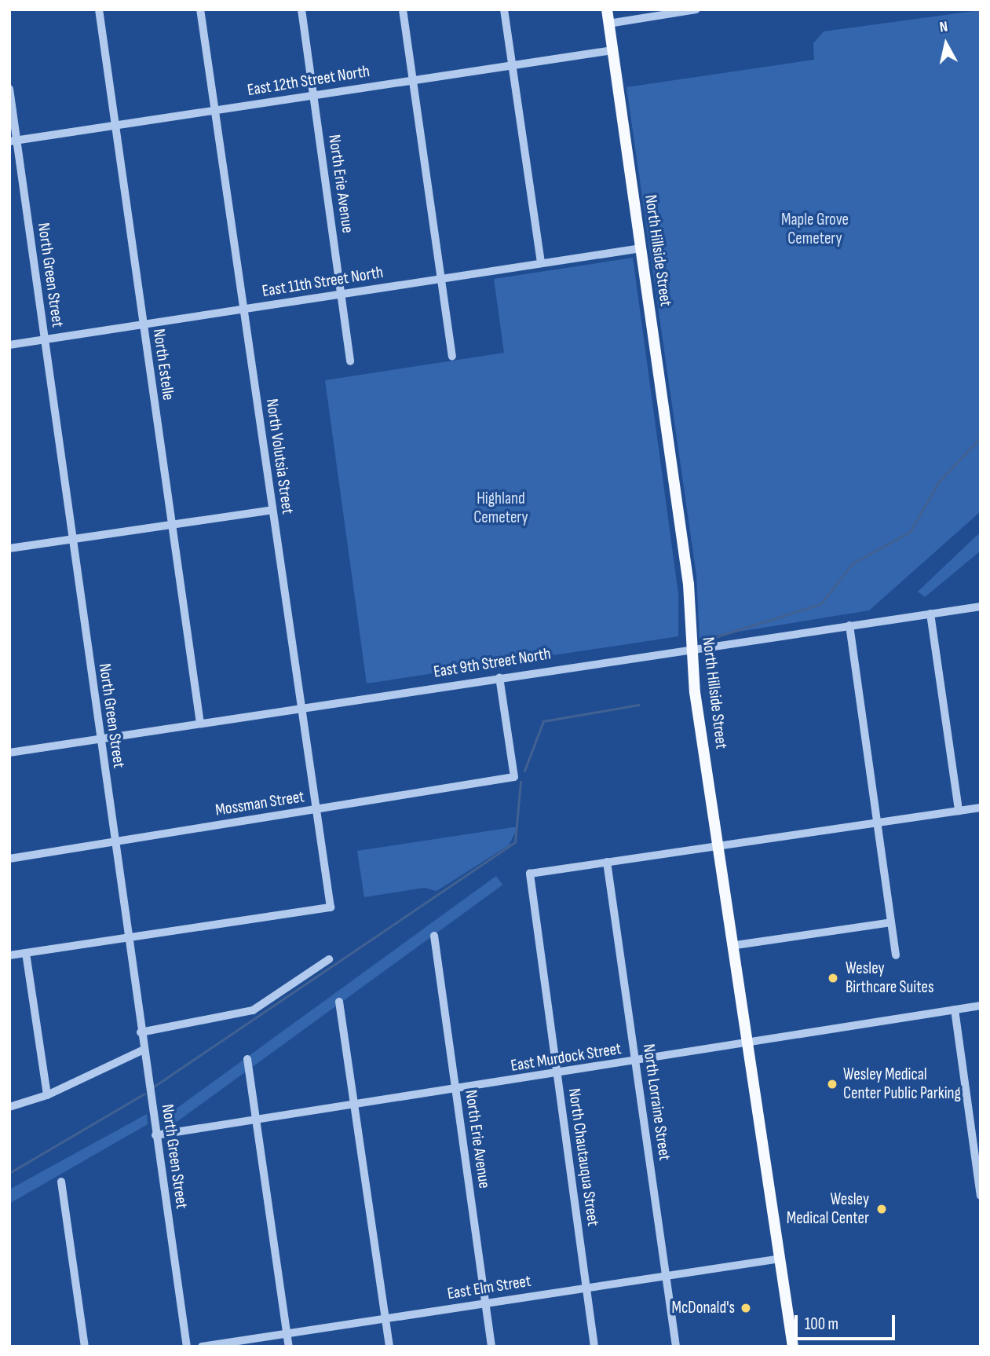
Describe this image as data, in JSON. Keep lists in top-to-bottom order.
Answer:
{
  "streets": {
    "main road": ["North Hillside Street"],
    "street": [
      "East 12th Street North",
      "North Erie Avenue",
      "North Green Street",
      "East 11th Street North",
      "North Estelle",
      "North Volutsia Street",
      "East 9th Street North",
      "Mossman Street",
      "East Murdock Street",
      "North Lorraine Street",
      "North Chautauqua Street",
      "East Elm Street"
    ]
  },
  "crossings": [
    ["East 12th Street North", "North Erie Avenue"],
    ["East 12th Street North", "North Hillside Street"],
    ["East 12th Street North", "North Green Street"],
    ["East 12th Street North", "North Estelle"],
    ["East 12th Street North", "North Volutsia Street"],
    ["North Erie Avenue", "East 11th Street North"],
    ["North Erie Avenue", "East Murdock Street"],
    ["North Erie Avenue", "East Elm Street"],
    ["North Hillside Street", "East 11th Street North"],
    ["North Hillside Street", "East 9th Street North"],
    ["North Hillside Street", "East Murdock Street"],
    ["North Hillside Street", "East Elm Street"],
    ["North Green Street", "East 11th Street North"],
    ["North Green Street", "North Volutsia Street"],
    ["North Green Street", "East 9th Street North"],
    ["North Green Street", "Mossman Street"],
    ["North Green Street", "East Murdock Street"],
    ["East 11th Street North", "North Estelle"],
    ["East 11th Street North", "North Volutsia Street"],
    ["North Estelle", "East 9th Street North"],
    ["North Volutsia Street", "East 9th Street North"],
    ["North Volutsia Street", "Mossman Street"],
    ["East 9th Street North", "Mossman Street"],
    ["East Murdock Street", "North Lorraine Street"],
    ["East Murdock Street", "North Chautauqua Street"],
    ["North Lorraine Street", "North Chautauqua Street"],
    ["North Lorraine Street", "East Elm Street"],
    ["North Chautauqua Street", "East Elm Street"]
  ],
  "parks": ["Maple Grove Cemetery", "Highland Cemetery"],
  "places": [
    "Wesley Birthcare Suites",
    "Wesley Medical Center Public Parking",
    "Wesley Medical Center",
    "McDonald's"
  ],
  "scale_bar": "100 m",
  "north": "top"
}
